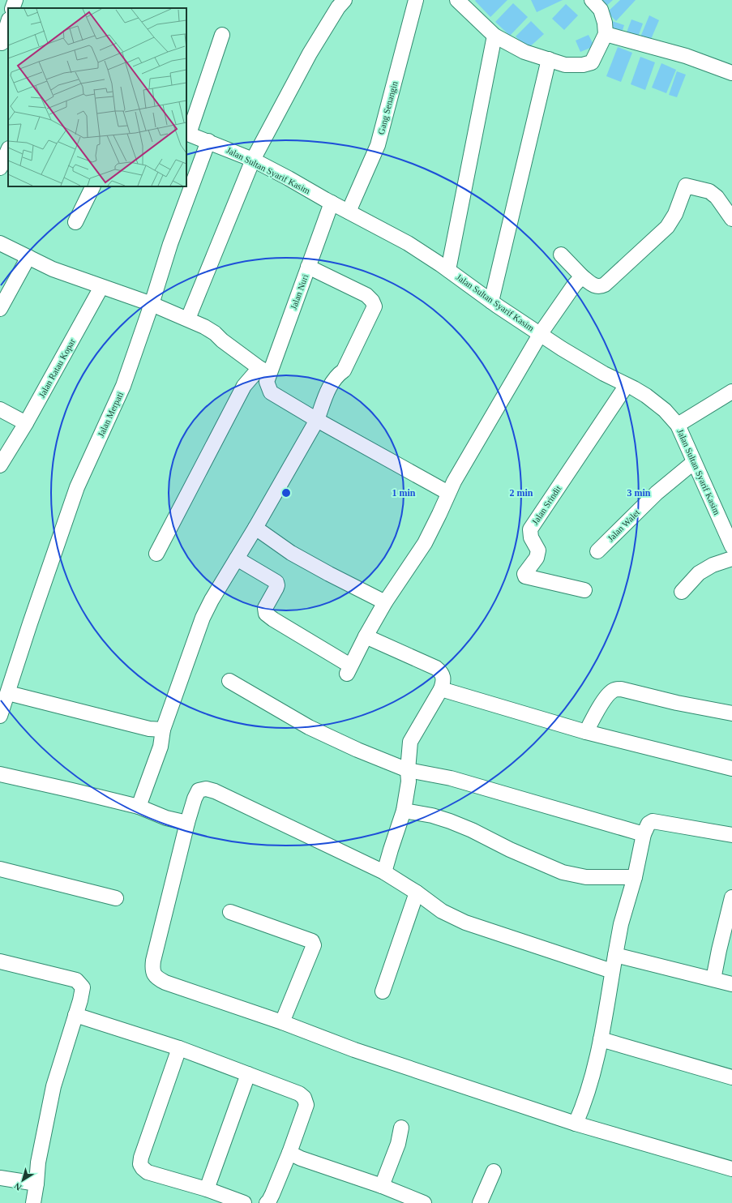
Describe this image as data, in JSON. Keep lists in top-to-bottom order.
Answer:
{
  "streets": {
    "street": [
      "Gang Senangin",
      "Jalan Sultan Syarif Kasim",
      "Jalan Nuri",
      "Jalan Ratau Kopar",
      "Jalan Merpati",
      "Jalan Srindit",
      "Jalan Walet"
    ]
  },
  "crossings": [
    ["Gang Senangin", "Jalan Sultan Syarif Kasim"],
    ["Jalan Sultan Syarif Kasim", "Jalan Nuri"],
    ["Jalan Sultan Syarif Kasim", "Jalan Merpati"],
    ["Jalan Sultan Syarif Kasim", "Jalan Srindit"],
    ["Jalan Sultan Syarif Kasim", "Jalan Walet"]
  ],
  "north": "bottom left",
  "rings": ["1 min", "2 min", "3 min"]
}
